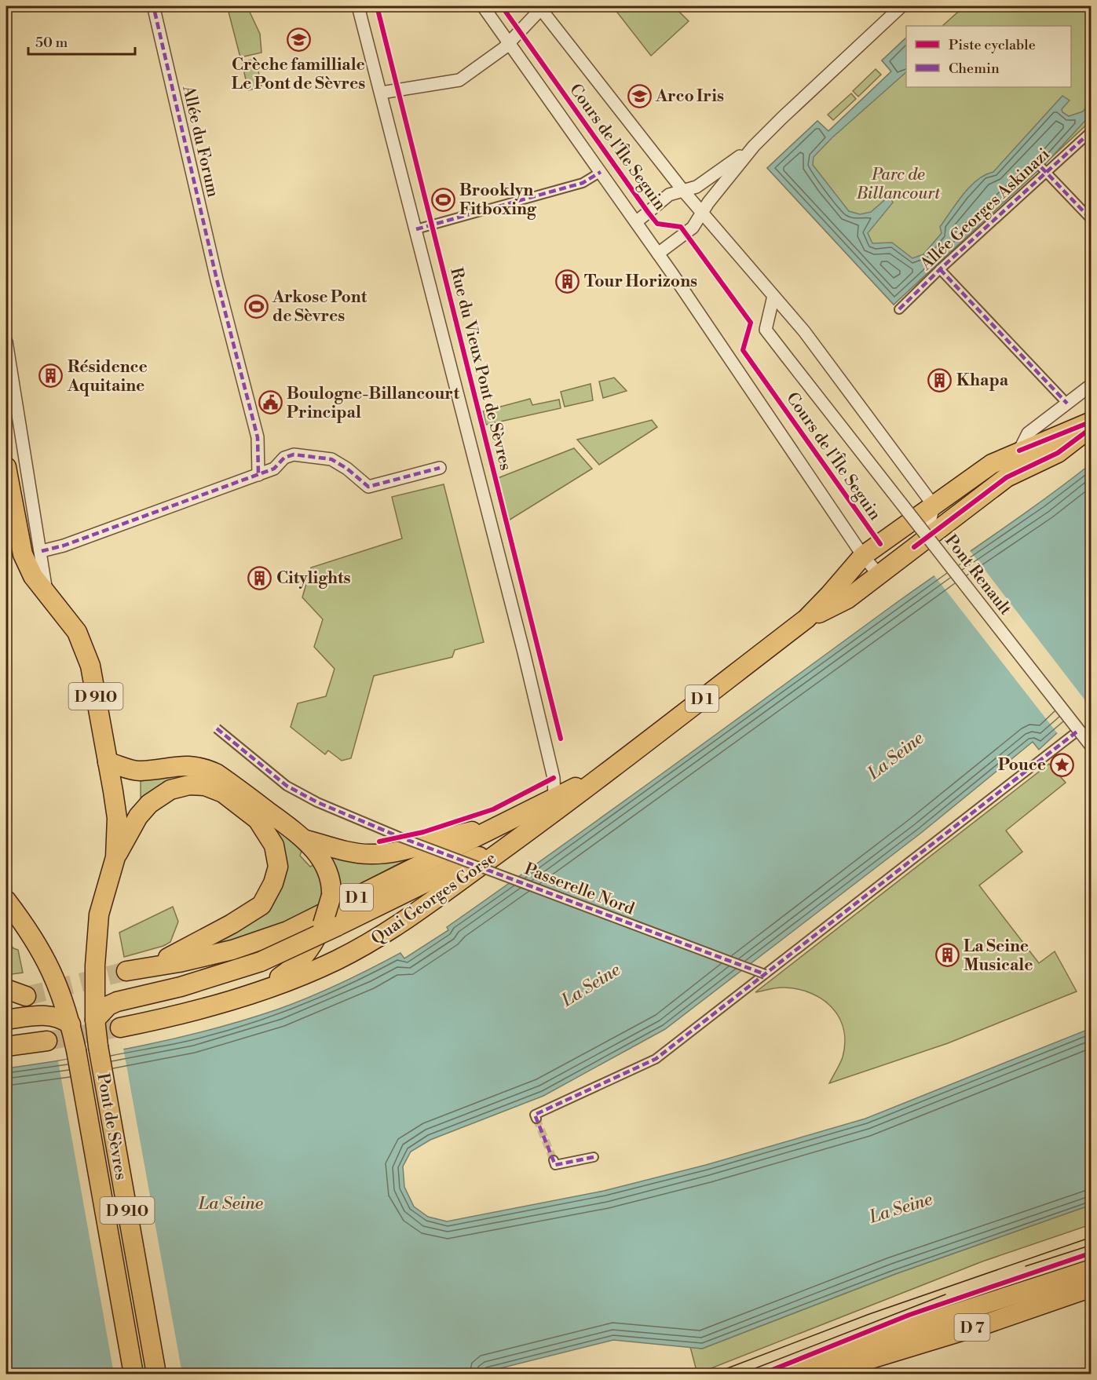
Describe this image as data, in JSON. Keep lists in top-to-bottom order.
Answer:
{
  "streets": {
    "main road": [
      "D 910",
      "D 1",
      "Quai Georges Gorse",
      "Pont de Sèvres",
      "D 7"
    ],
    "street": [
      "Allée du Forum",
      "Cours de l'Île Seguin",
      "Allée Georges Askinazi",
      "Rue du Vieux Pont de Sèvres",
      "Pont Renault",
      "Passerelle Nord"
    ]
  },
  "crossings": [
    ["Cours de l'Île Seguin", "Pont Renault"],
    ["Cours de l'Île Seguin", "Quai Georges Gorse"],
    ["Rue du Vieux Pont de Sèvres", "Quai Georges Gorse"],
    ["D 910", "D 1"],
    ["D 910", "Pont de Sèvres"],
    ["D 1", "Quai Georges Gorse"],
    ["D 1", "Pont de Sèvres"]
  ],
  "water": ["La Seine"],
  "parks": ["Parc de Billancourt"],
  "places": {
    "school or university": ["Crèche familliale Le Pont de Sèvres", "Arco Iris"],
    "sports": ["Brooklyn Fitboxing", "Arkose Pont de Sèvres"],
    "building": [
      "Tour Horizons",
      "Résidence Aquitaine",
      "Khapa",
      "Citylights",
      "La Seine Musicale"
    ],
    "public building": ["Boulogne-Billancourt Principal"],
    "place": ["Pouce"]
  },
  "legend": ["Piste cyclable", "Chemin"],
  "scale_bar": "50 m"
}
